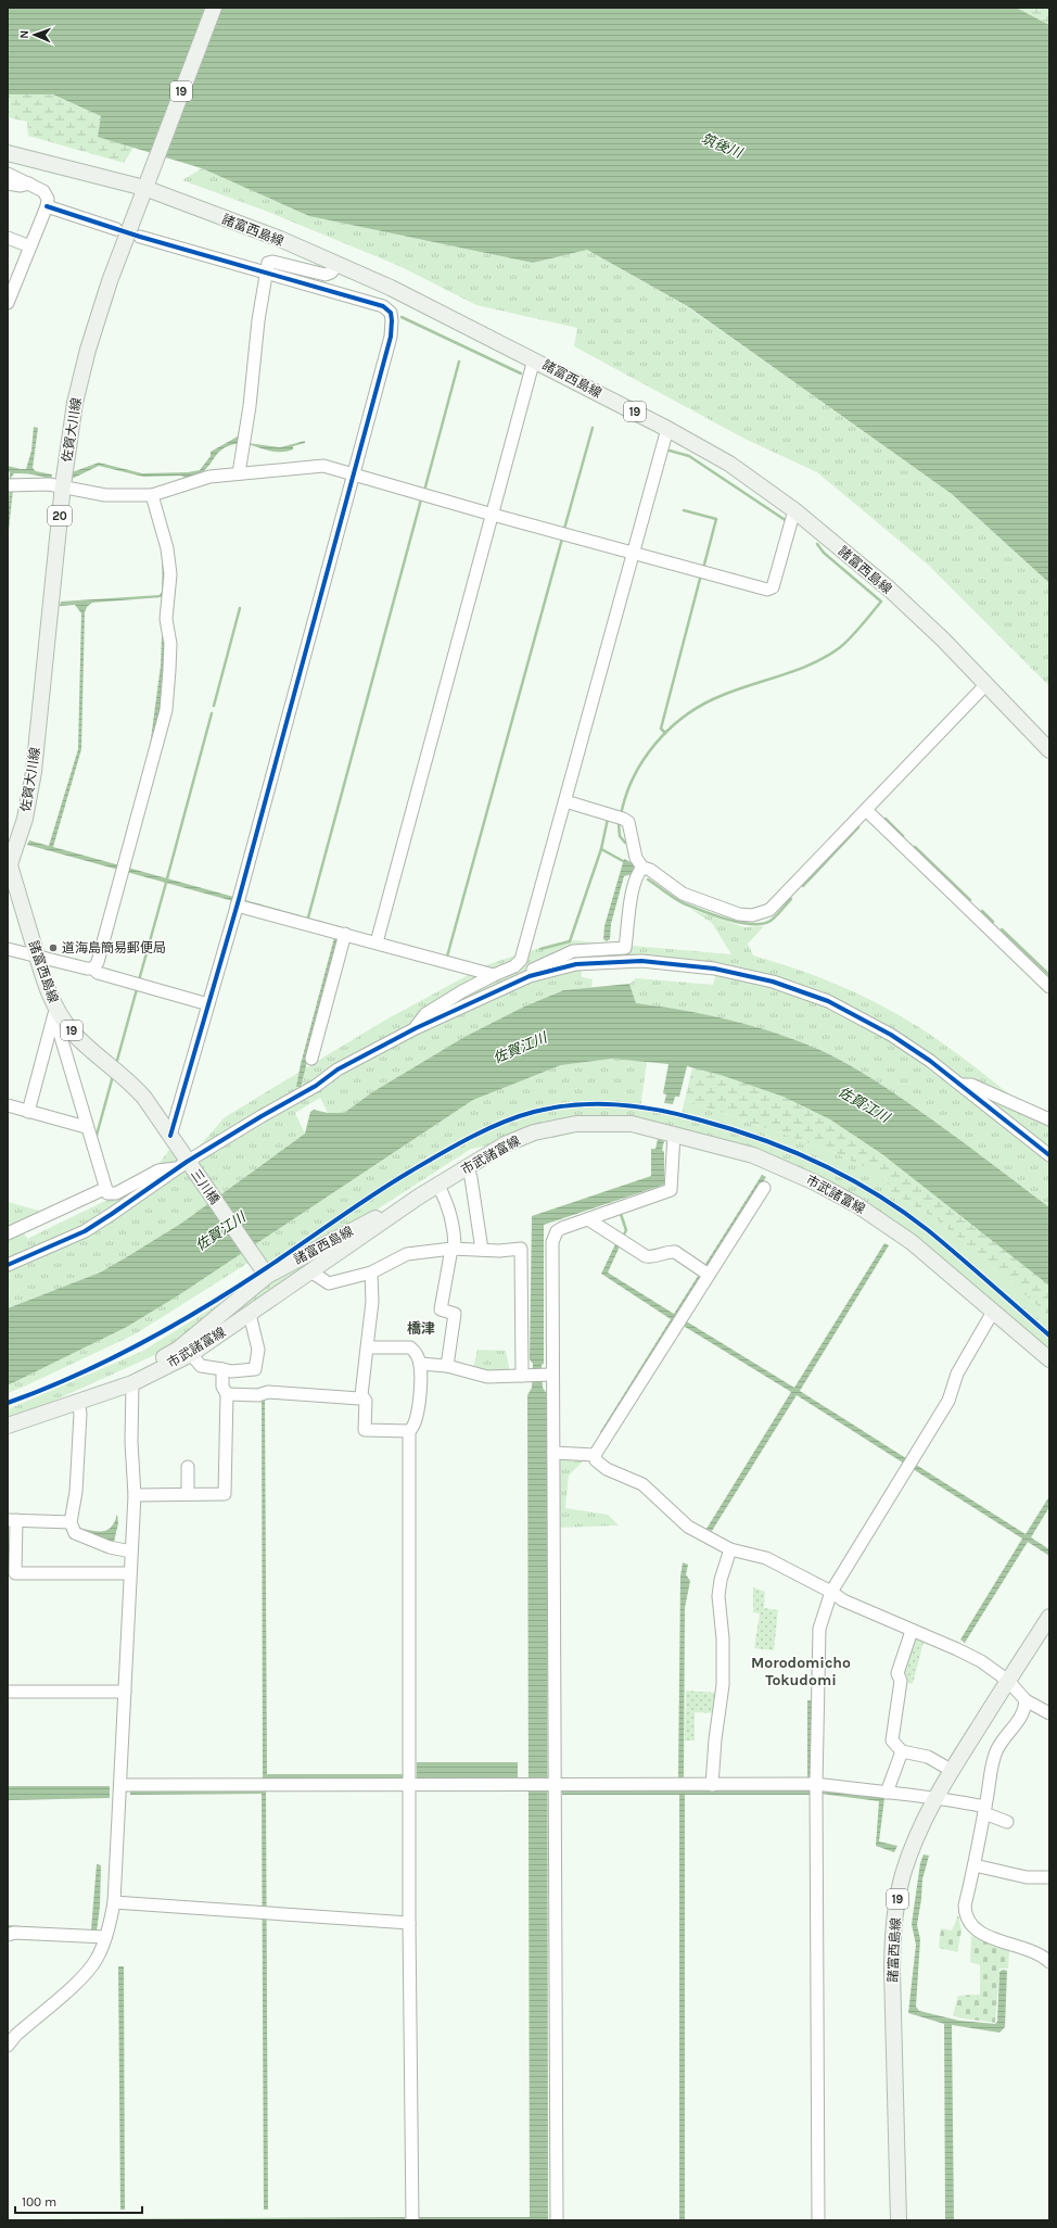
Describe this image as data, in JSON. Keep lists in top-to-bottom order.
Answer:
{
  "streets": {
    "main road": [
      "19",
      "諸富西島線",
      "佐賀大川線",
      "20",
      "市武諸富線",
      "三川橋"
    ]
  },
  "crossings": [
    ["諸富西島線", "佐賀大川線"],
    ["諸富西島線", "市武諸富線"],
    ["諸富西島線", "三川橋"]
  ],
  "districts": ["橋津", "Morodomicho Tokudomi"],
  "water": ["筑後川", "佐賀江川"],
  "places": ["道海島簡易郵便局"],
  "scale_bar": "100 m",
  "north": "left"
}
